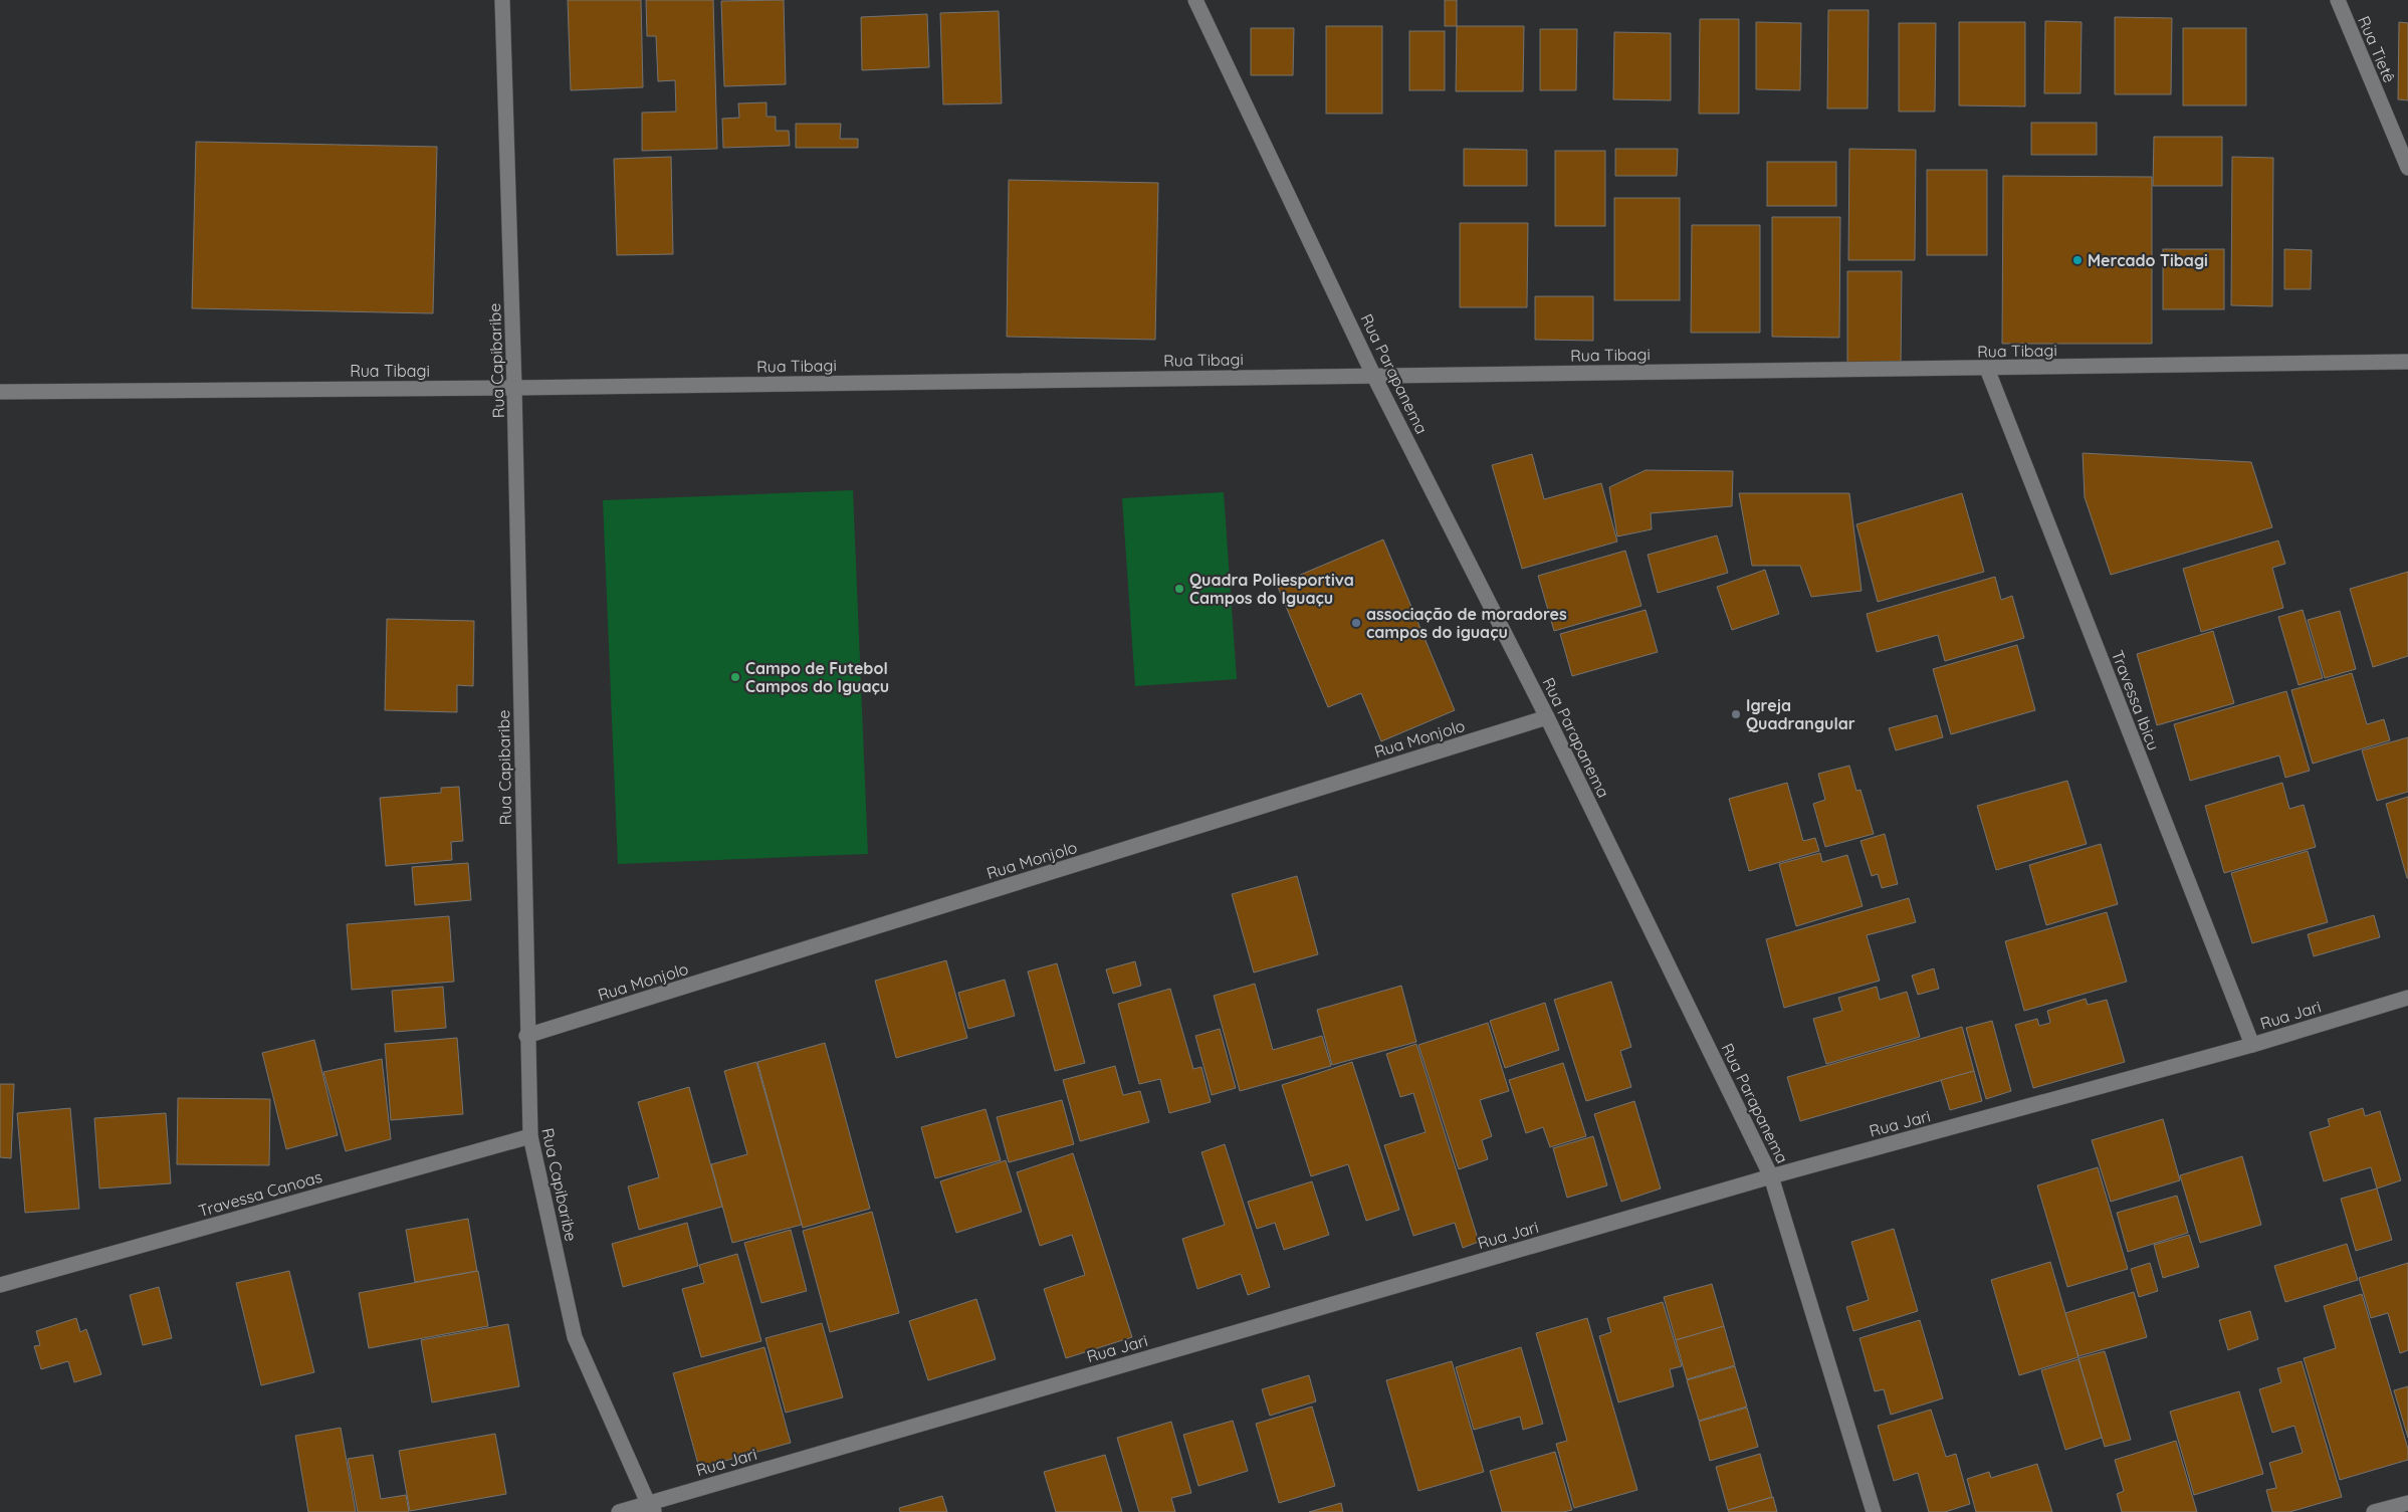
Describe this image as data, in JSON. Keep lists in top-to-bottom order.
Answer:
{
  "streets": {
    "street": [
      "Rua Tietê",
      "Rua Tibagi",
      "Rua Capibaribe",
      "Rua Parapanema",
      "Travessa Ibicu",
      "Rua Monjolo",
      "Rua Jari",
      "Travessa Canoas"
    ]
  },
  "crossings": [
    ["Rua Tibagi", "Rua Capibaribe"],
    ["Rua Tibagi", "Rua Parapanema"],
    ["Rua Tibagi", "Travessa Ibicu"],
    ["Rua Capibaribe", "Rua Monjolo"],
    ["Rua Capibaribe", "Rua Jari"],
    ["Rua Capibaribe", "Travessa Canoas"],
    ["Rua Parapanema", "Rua Monjolo"],
    ["Rua Parapanema", "Rua Jari"],
    ["Travessa Ibicu", "Rua Jari"]
  ],
  "places": [
    "Mercado Tibagi",
    "Quadra Poliesportiva Campos do Iguaçu",
    "associação de moradores campos do iguaçu",
    "Campo de Futebol Campos do Iguaçu",
    "Igreja Quadrangular"
  ]
}
